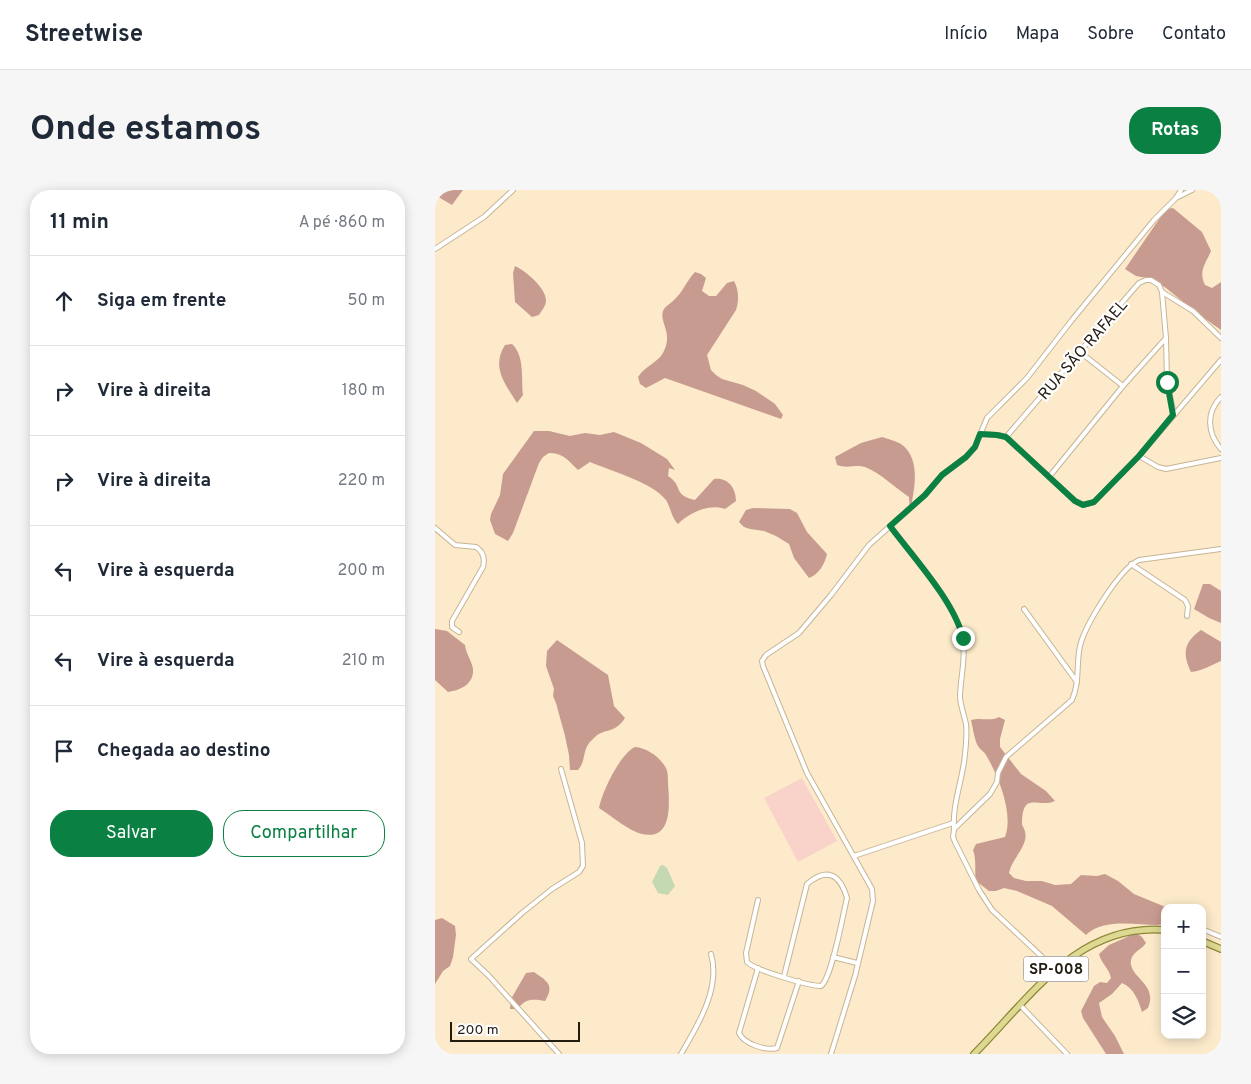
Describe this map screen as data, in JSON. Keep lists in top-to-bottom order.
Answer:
{
  "streets": {
    "main road": ["SP-008"],
    "street": ["RUA SÃO RAFAEL"]
  },
  "scale_bar": "200 m",
  "page": {
    "header": "Streetwise",
    "nav": [
      "Início",
      "Mapa",
      "Sobre",
      "Contato"
    ],
    "buttons": [
      "Rotas",
      ["Salvar", "Compartilhar"]
    ],
    "title": "Onde estamos",
    "heading": ["11 min", "A pé · 860 m"],
    "list": [
      ["Siga em frente", "50 m"],
      ["Vire à direita", "180 m"],
      ["Vire à direita", "220 m"],
      ["Vire à esquerda", "200 m"],
      ["Vire à esquerda", "210 m"],
      "Chegada ao destino"
    ],
    "map_buttons": ["+", "−"],
    "scale": "200 m"
  }
}
